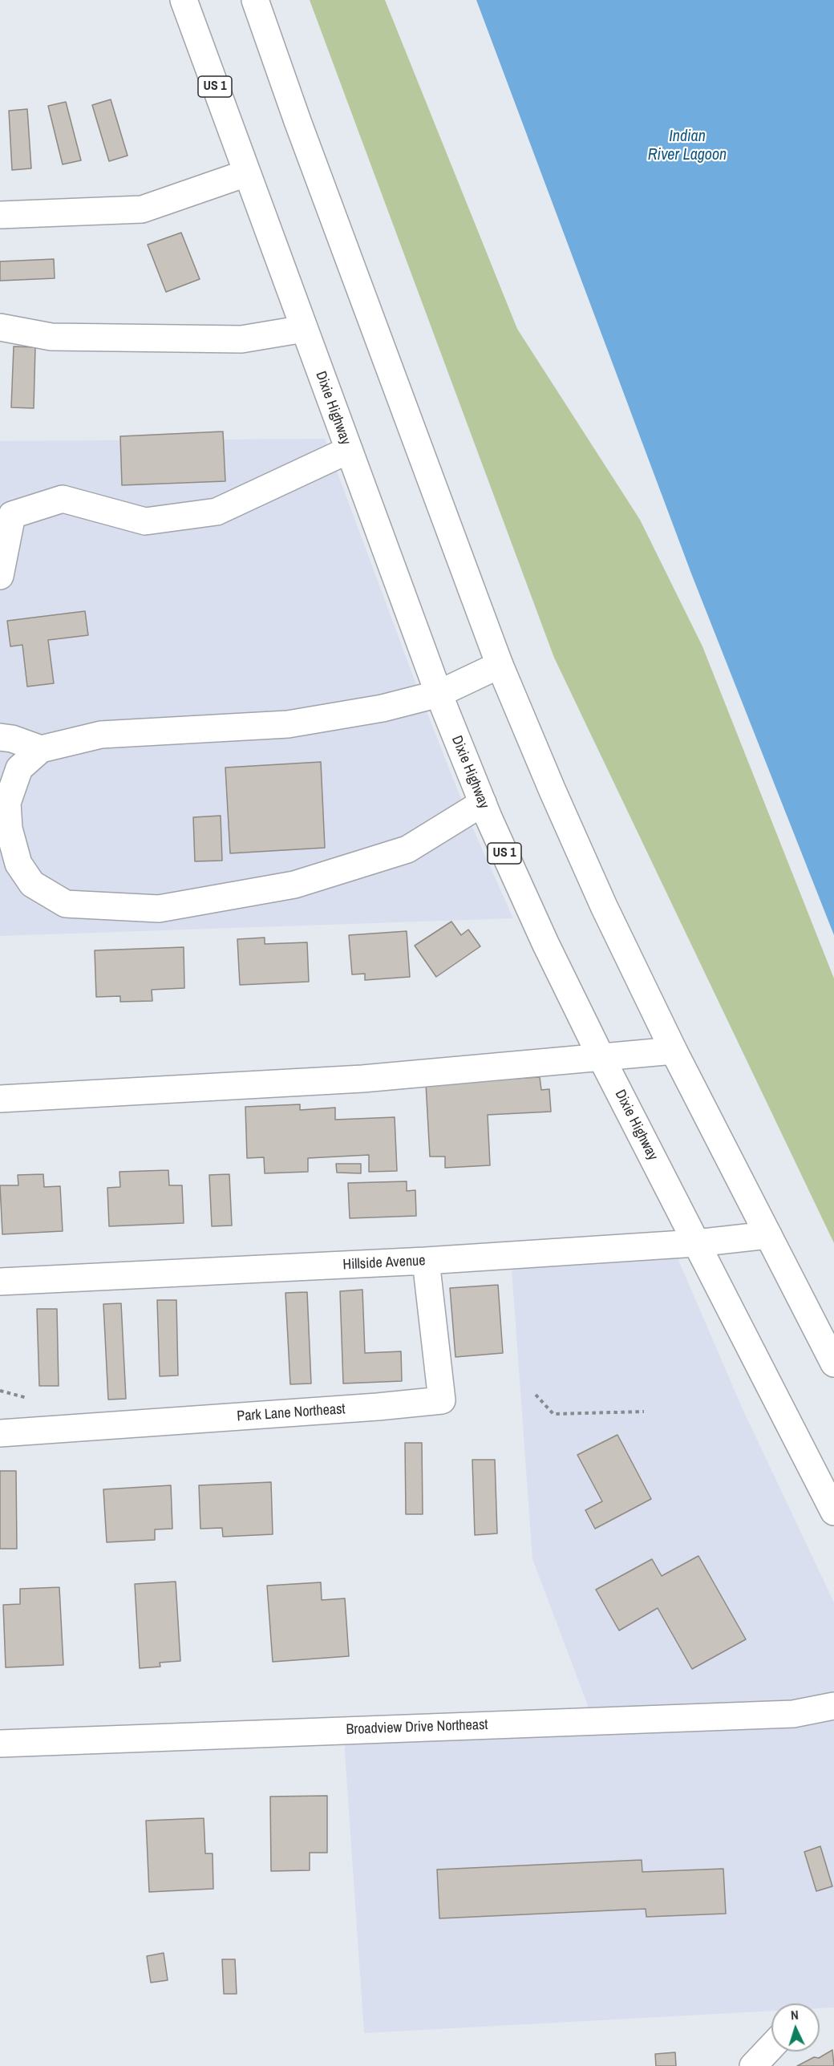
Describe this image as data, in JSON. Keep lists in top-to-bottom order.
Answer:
{
  "streets": {
    "main road": [
      "US 1",
      "Dixie Highway",
      "Hillside Avenue",
      "Park Lane Northeast",
      "Broadview Drive Northeast"
    ]
  },
  "crossings": [
    ["Dixie Highway", "Hillside Avenue"],
    ["Hillside Avenue", "Park Lane Northeast"]
  ],
  "water": ["Indian River Lagoon"],
  "north": "top"
}
